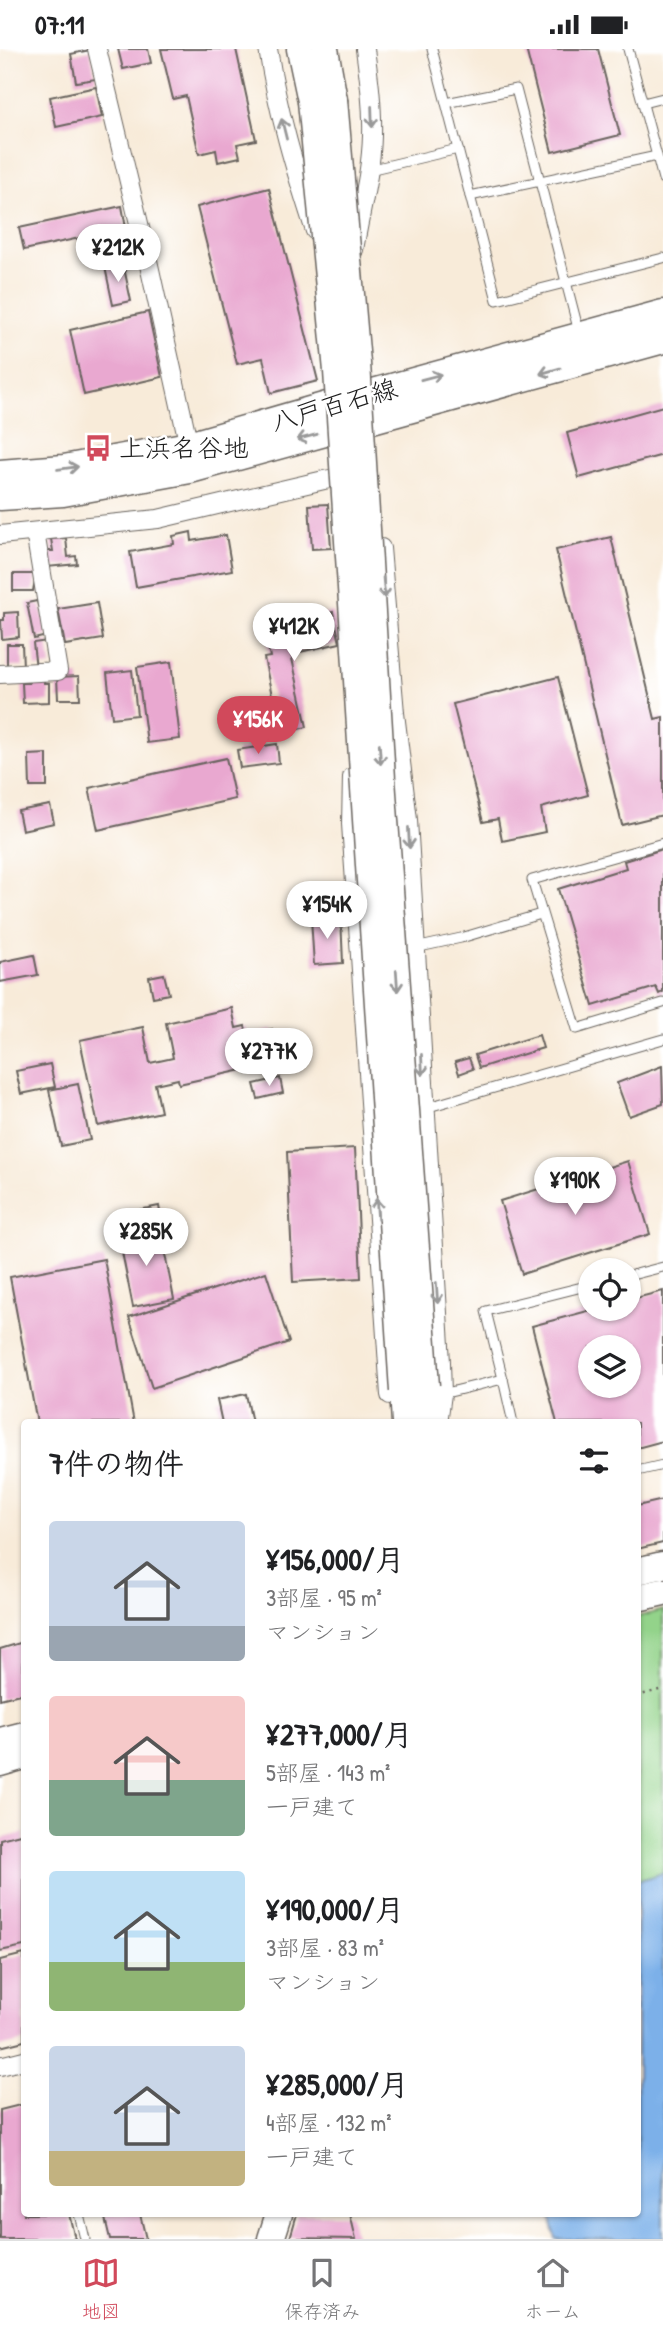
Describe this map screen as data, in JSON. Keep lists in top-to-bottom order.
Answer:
{
  "streets": {
    "main road": ["八戸百石線"]
  },
  "places": {
    "bus stop": ["上浜名谷地"]
  },
  "page": {
    "status": "07:11",
    "price": [
      "¥212K",
      "¥412K",
      "¥156K",
      "¥154K",
      "¥277K",
      "¥190K",
      "¥285K"
    ],
    "heading": "7件の物件",
    "list": [
      {
        "name": "¥156,000/月",
        "note": "3部屋 · 95 m² · マンション"
      },
      {
        "name": "¥277,000/月",
        "note": "5部屋 · 143 m² · 一戸建て"
      },
      {
        "name": "¥190,000/月",
        "note": "3部屋 · 83 m² · マンション"
      },
      {
        "name": "¥285,000/月",
        "note": "4部屋 · 132 m² · 一戸建て"
      }
    ],
    "tabs": ["地図", "保存済み", "ホーム"]
  }
}
